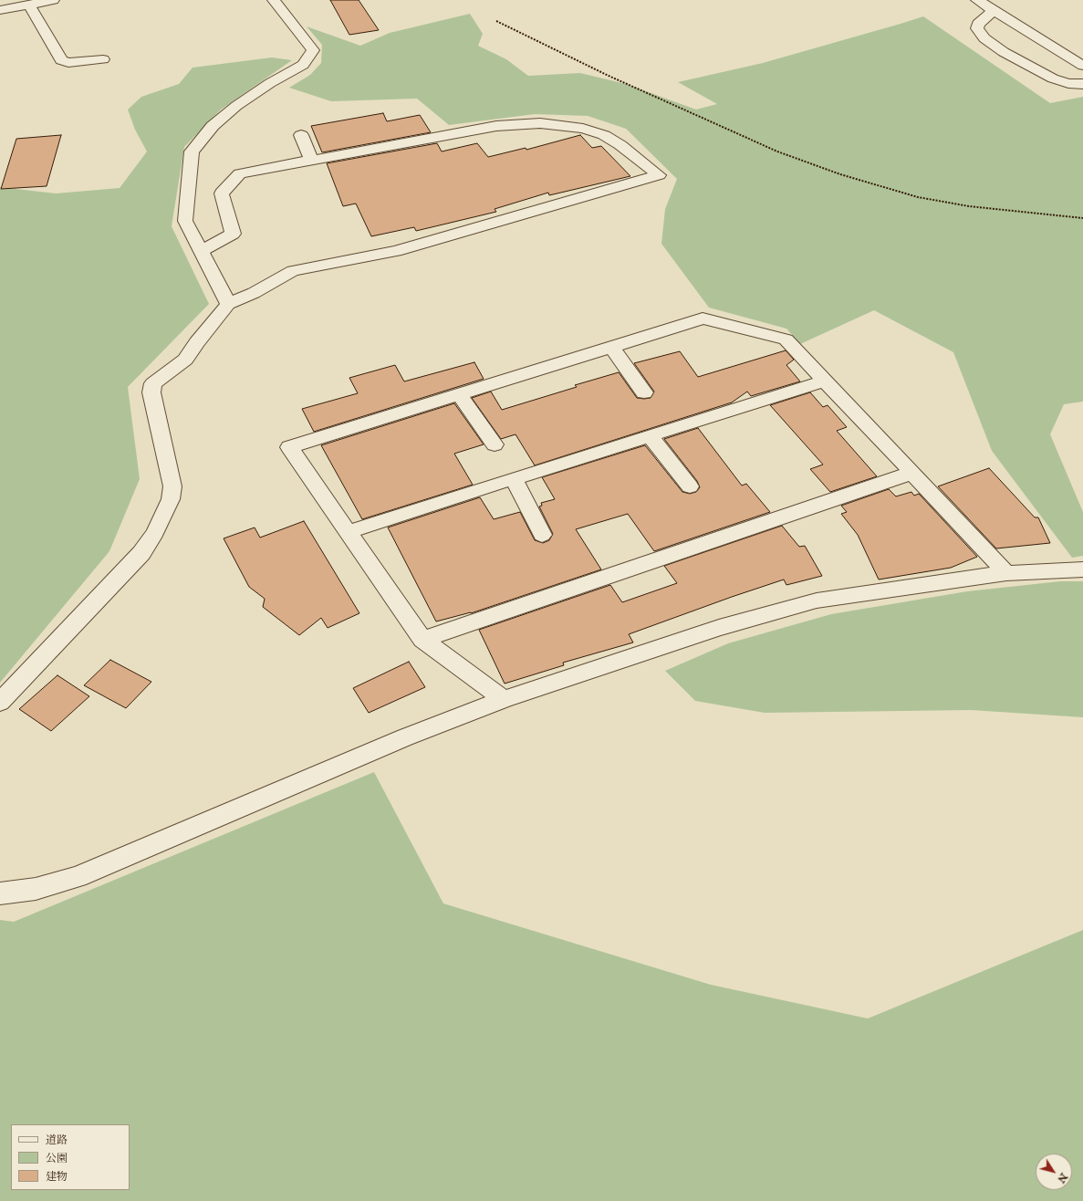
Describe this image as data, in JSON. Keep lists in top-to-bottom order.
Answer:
{
  "legend": ["道路", "公園", "建物"],
  "north": "bottom right"
}
